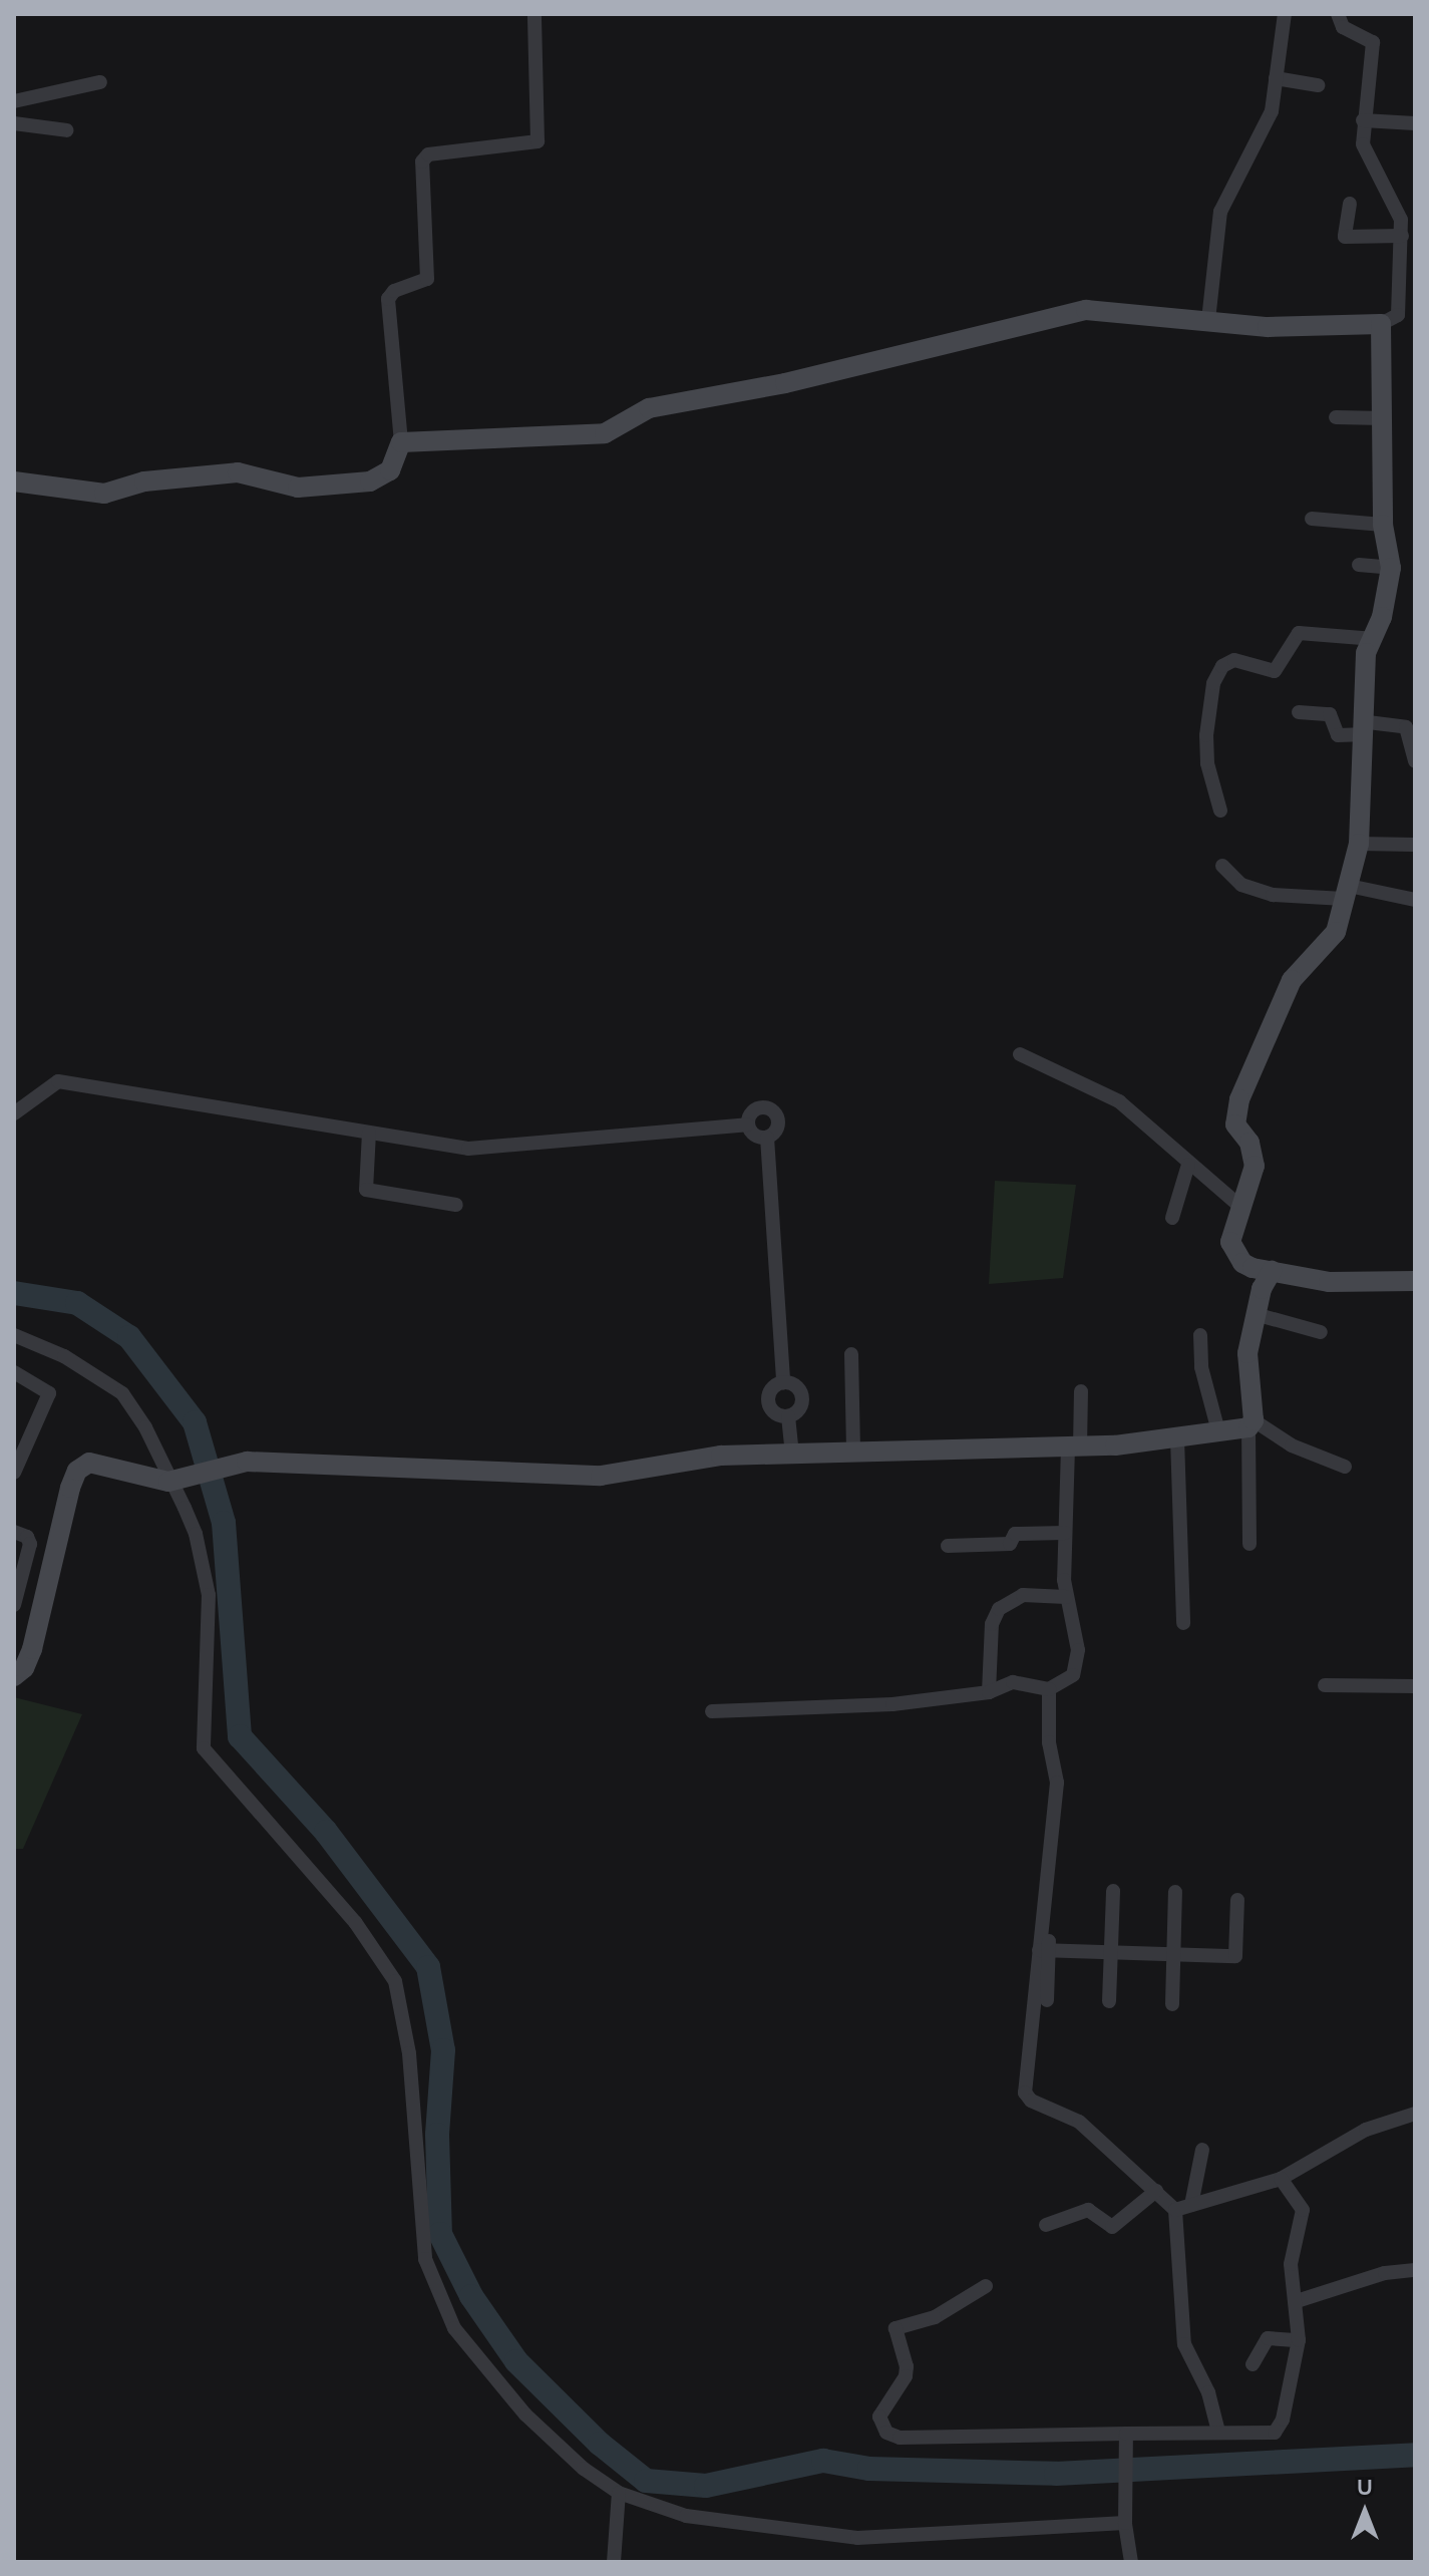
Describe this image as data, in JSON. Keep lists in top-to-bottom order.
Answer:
{
  "north": "top"
}
